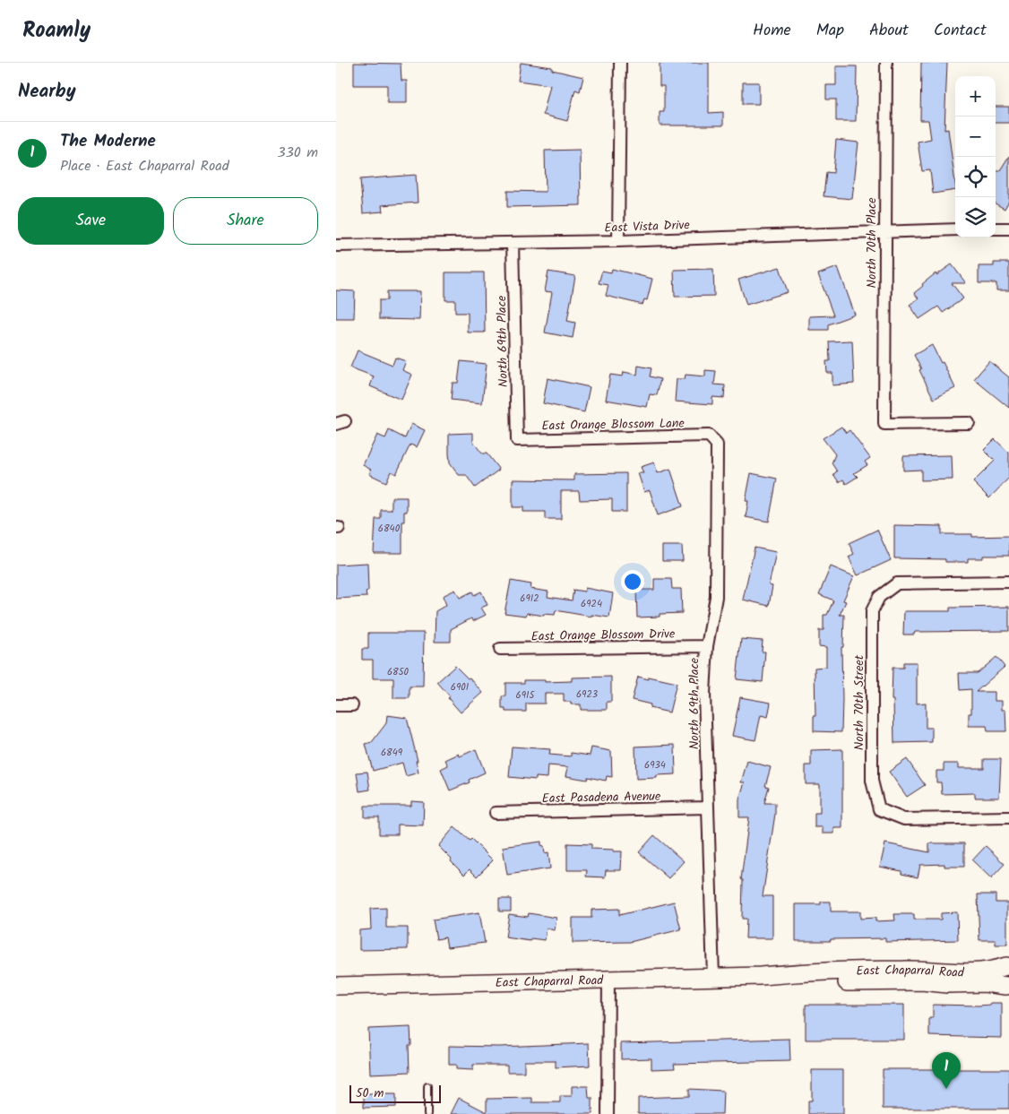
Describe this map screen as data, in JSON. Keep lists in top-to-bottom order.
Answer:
{
  "streets": {
    "main road": ["East Chaparral Road"],
    "street": [
      "East Vista Drive",
      "North 70th Place",
      "North 69th Place",
      "East Orange Blossom Lane",
      "East Orange Blossom Drive",
      "North 70th Street",
      "East Pasadena Avenue"
    ]
  },
  "crossings": [
    ["East Vista Drive", "North 70th Place"],
    ["East Vista Drive", "North 69th Place"],
    ["North 69th Place", "East Orange Blossom Lane"],
    ["North 69th Place", "East Orange Blossom Drive"],
    ["North 69th Place", "East Pasadena Avenue"],
    ["North 69th Place", "East Chaparral Road"]
  ],
  "house_numbers": [
    "6840",
    "6912",
    "6924",
    "6850",
    "6901",
    "6923",
    "6915",
    "6849",
    "6934"
  ],
  "scale_bar": "50 m",
  "page": {
    "header": "Roamly",
    "nav": [
      "Home",
      "Map",
      "About",
      "Contact"
    ],
    "heading": "Nearby",
    "map_buttons": ["+", "−"],
    "list": [
      {
        "mark": "1",
        "name": "The Moderne",
        "note": "Place · East Chaparral Road",
        "value": "330 m"
      }
    ],
    "buttons": ["Save", "Share"],
    "pins": "1",
    "scale": "50 m"
  }
}
